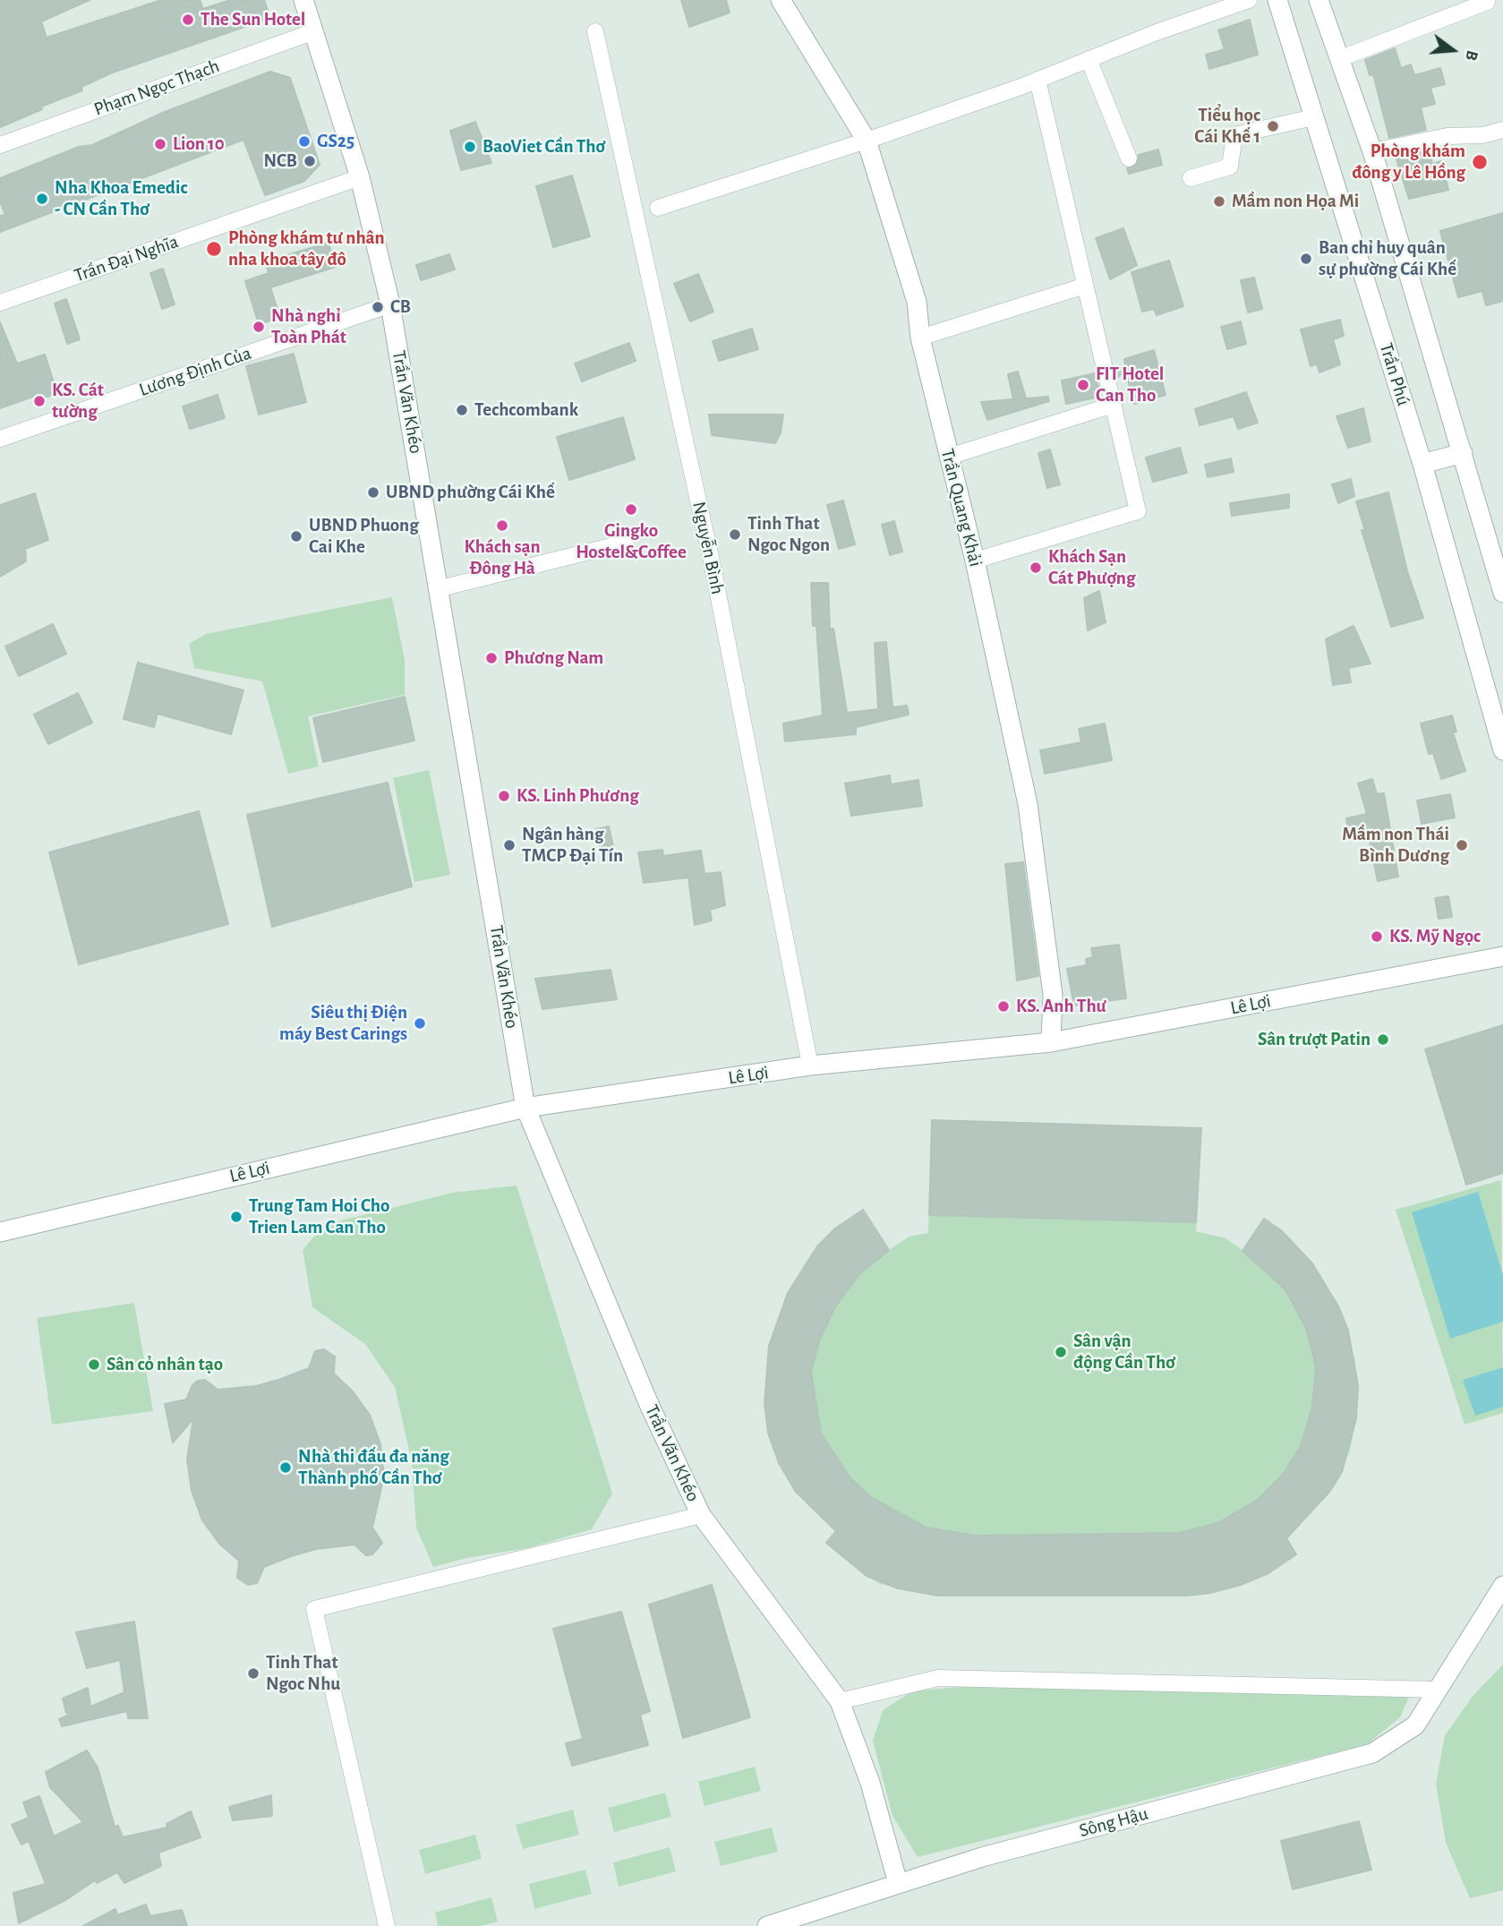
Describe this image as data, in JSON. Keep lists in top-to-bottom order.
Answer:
{
  "streets": {
    "street": [
      "Phạm Ngọc Thạch",
      "Trần Đại Nghĩa",
      "Lương Định Của",
      "Trần Phú",
      "Trần Văn Khéo",
      "Trần Quang Khải",
      "Nguyễn Bình",
      "Lê Lợi",
      "Sông Hậu"
    ]
  },
  "crossings": [
    ["Phạm Ngọc Thạch", "Trần Văn Khéo"],
    ["Trần Đại Nghĩa", "Trần Văn Khéo"],
    ["Lương Định Của", "Trần Văn Khéo"],
    ["Trần Văn Khéo", "Lê Lợi"],
    ["Trần Văn Khéo", "Sông Hậu"],
    ["Trần Quang Khải", "Lê Lợi"],
    ["Nguyễn Bình", "Lê Lợi"]
  ],
  "places": [
    "The Sun Hotel",
    "Tiểu học Cái Khế 1",
    "GS25",
    "Lion 10",
    "BaoViet Cần Thơ",
    "NCB",
    "Phòng khám đông y Lê Hồng",
    "Nha Khoa Emedic - CN Cần Thơ",
    "Mầm non Họa Mi",
    "Phòng khám tư nhân nha khoa tây đô",
    "Ban chỉ huy quân sự phường Cái Khế",
    "CB",
    "Nhà nghỉ Toàn Phát",
    "FIT Hotel Can Tho",
    "KS. Cát tường",
    "Techcombank",
    "UBND phường Cái Khế",
    "Gingko Hostel&Coffee",
    "Khách sạn Đông Hà",
    "Tinh That Ngoc Ngon",
    "UBND Phuong Cai Khe",
    "Khách Sạn Cát Phượng",
    "Phương Nam",
    "KS. Linh Phương",
    "Ngân hàng TMCP Đại Tín",
    "Mầm non Thái Bình Dương",
    "KS. Mỹ Ngọc",
    "KS. Anh Thư",
    "Siêu thị Điện máy Best Carings",
    "Sân trượt Patin",
    "Trung Tam Hoi Cho Trien Lam Can Tho",
    "Sân vận động Cần Thơ",
    "Sân cỏ nhân tạo",
    "Nhà thi đấu đa năng Thành phố Cần Thơ",
    "Tinh That Ngoc Nhu"
  ],
  "north": "right"
}
